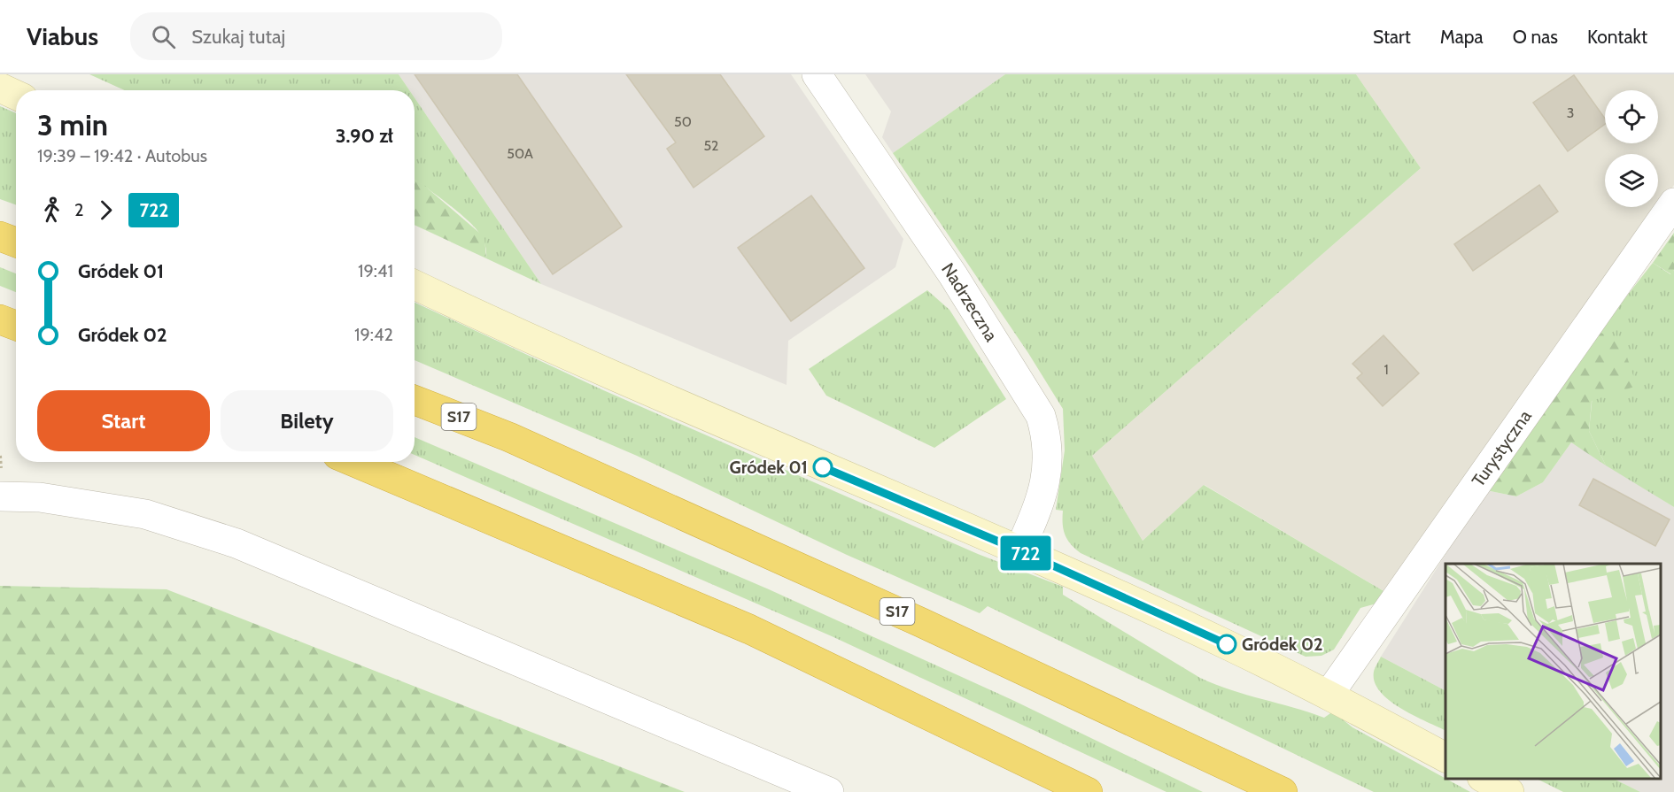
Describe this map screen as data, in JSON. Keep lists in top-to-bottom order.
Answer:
{
  "streets": {
    "highway": ["S17"],
    "street": ["Nadrzeczna", "Turystyczna"]
  },
  "places": ["Gródek 01", "Gródek 02"],
  "lines": ["bus line 722"],
  "house_numbers": [
    "3",
    "50",
    "52",
    "50A",
    "1"
  ],
  "page": {
    "header": "Viabus",
    "search": "Szukaj tutaj",
    "nav": [
      "Start",
      "Mapa",
      "O nas",
      "Kontakt"
    ],
    "on_map": "722",
    "heading": ["3 min", "19:39 – 19:42 · Autobus", "3.90 zł"],
    "legs": ["2", "722"],
    "list": [
      {
        "name": "Gródek 01",
        "value": "19:41"
      },
      {
        "name": "Gródek 02",
        "value": "19:42"
      }
    ],
    "buttons": ["Start", "Bilety"]
  }
}
